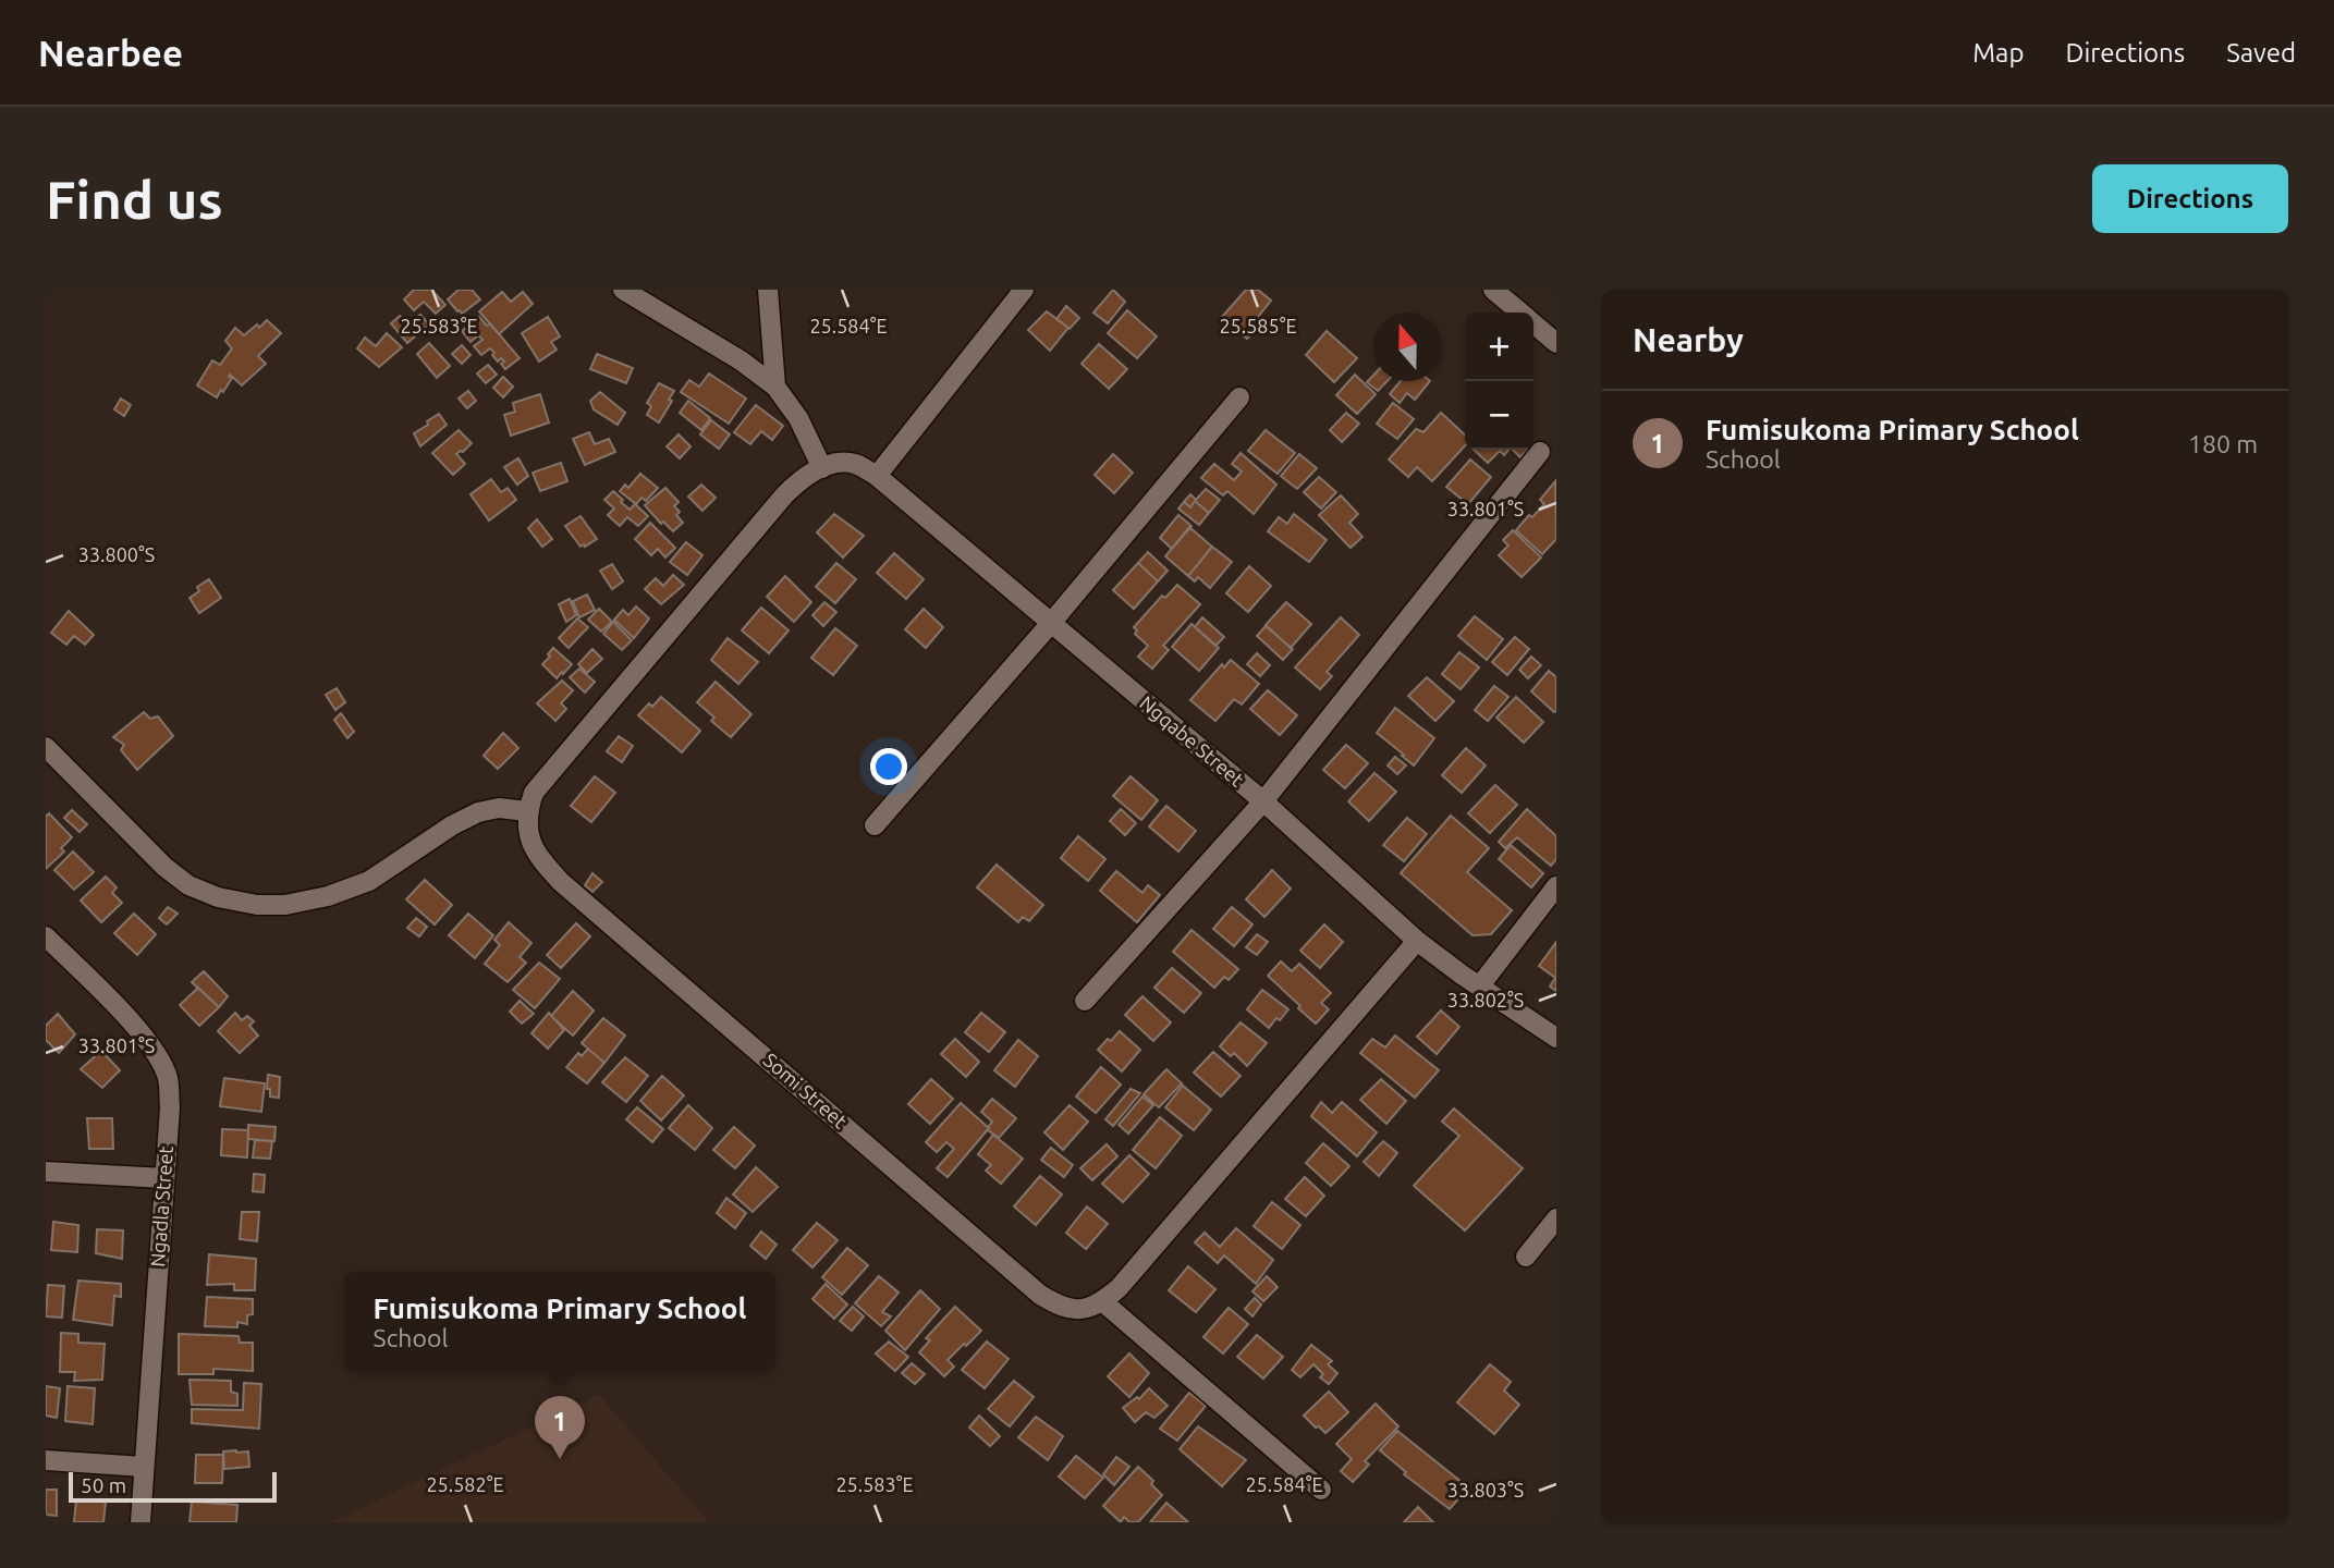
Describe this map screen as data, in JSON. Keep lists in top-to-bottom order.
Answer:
{
  "streets": {
    "street": ["Ngqabe Street", "Somi Street", "Ngadla Street"]
  },
  "scale_bar": "50 m",
  "north": "top",
  "page": {
    "header": "Nearbee",
    "nav": ["Map", "Directions", "Saved"],
    "buttons": "Directions",
    "title": "Find us",
    "heading": "Nearby",
    "map_buttons": ["+", "−"],
    "list": [
      {
        "mark": "1",
        "name": "Fumisukoma Primary School",
        "note": "School",
        "value": "180 m"
      }
    ],
    "popup": ["Fumisukoma Primary School", "School"],
    "pins": "1",
    "scale": "50 m"
  },
  "coordinates": [
    "25.583°E",
    "25.584°E",
    "25.585°E",
    "33.801°S",
    "33.800°S",
    "33.802°S",
    "25.582°E",
    "33.803°S"
  ]
}
